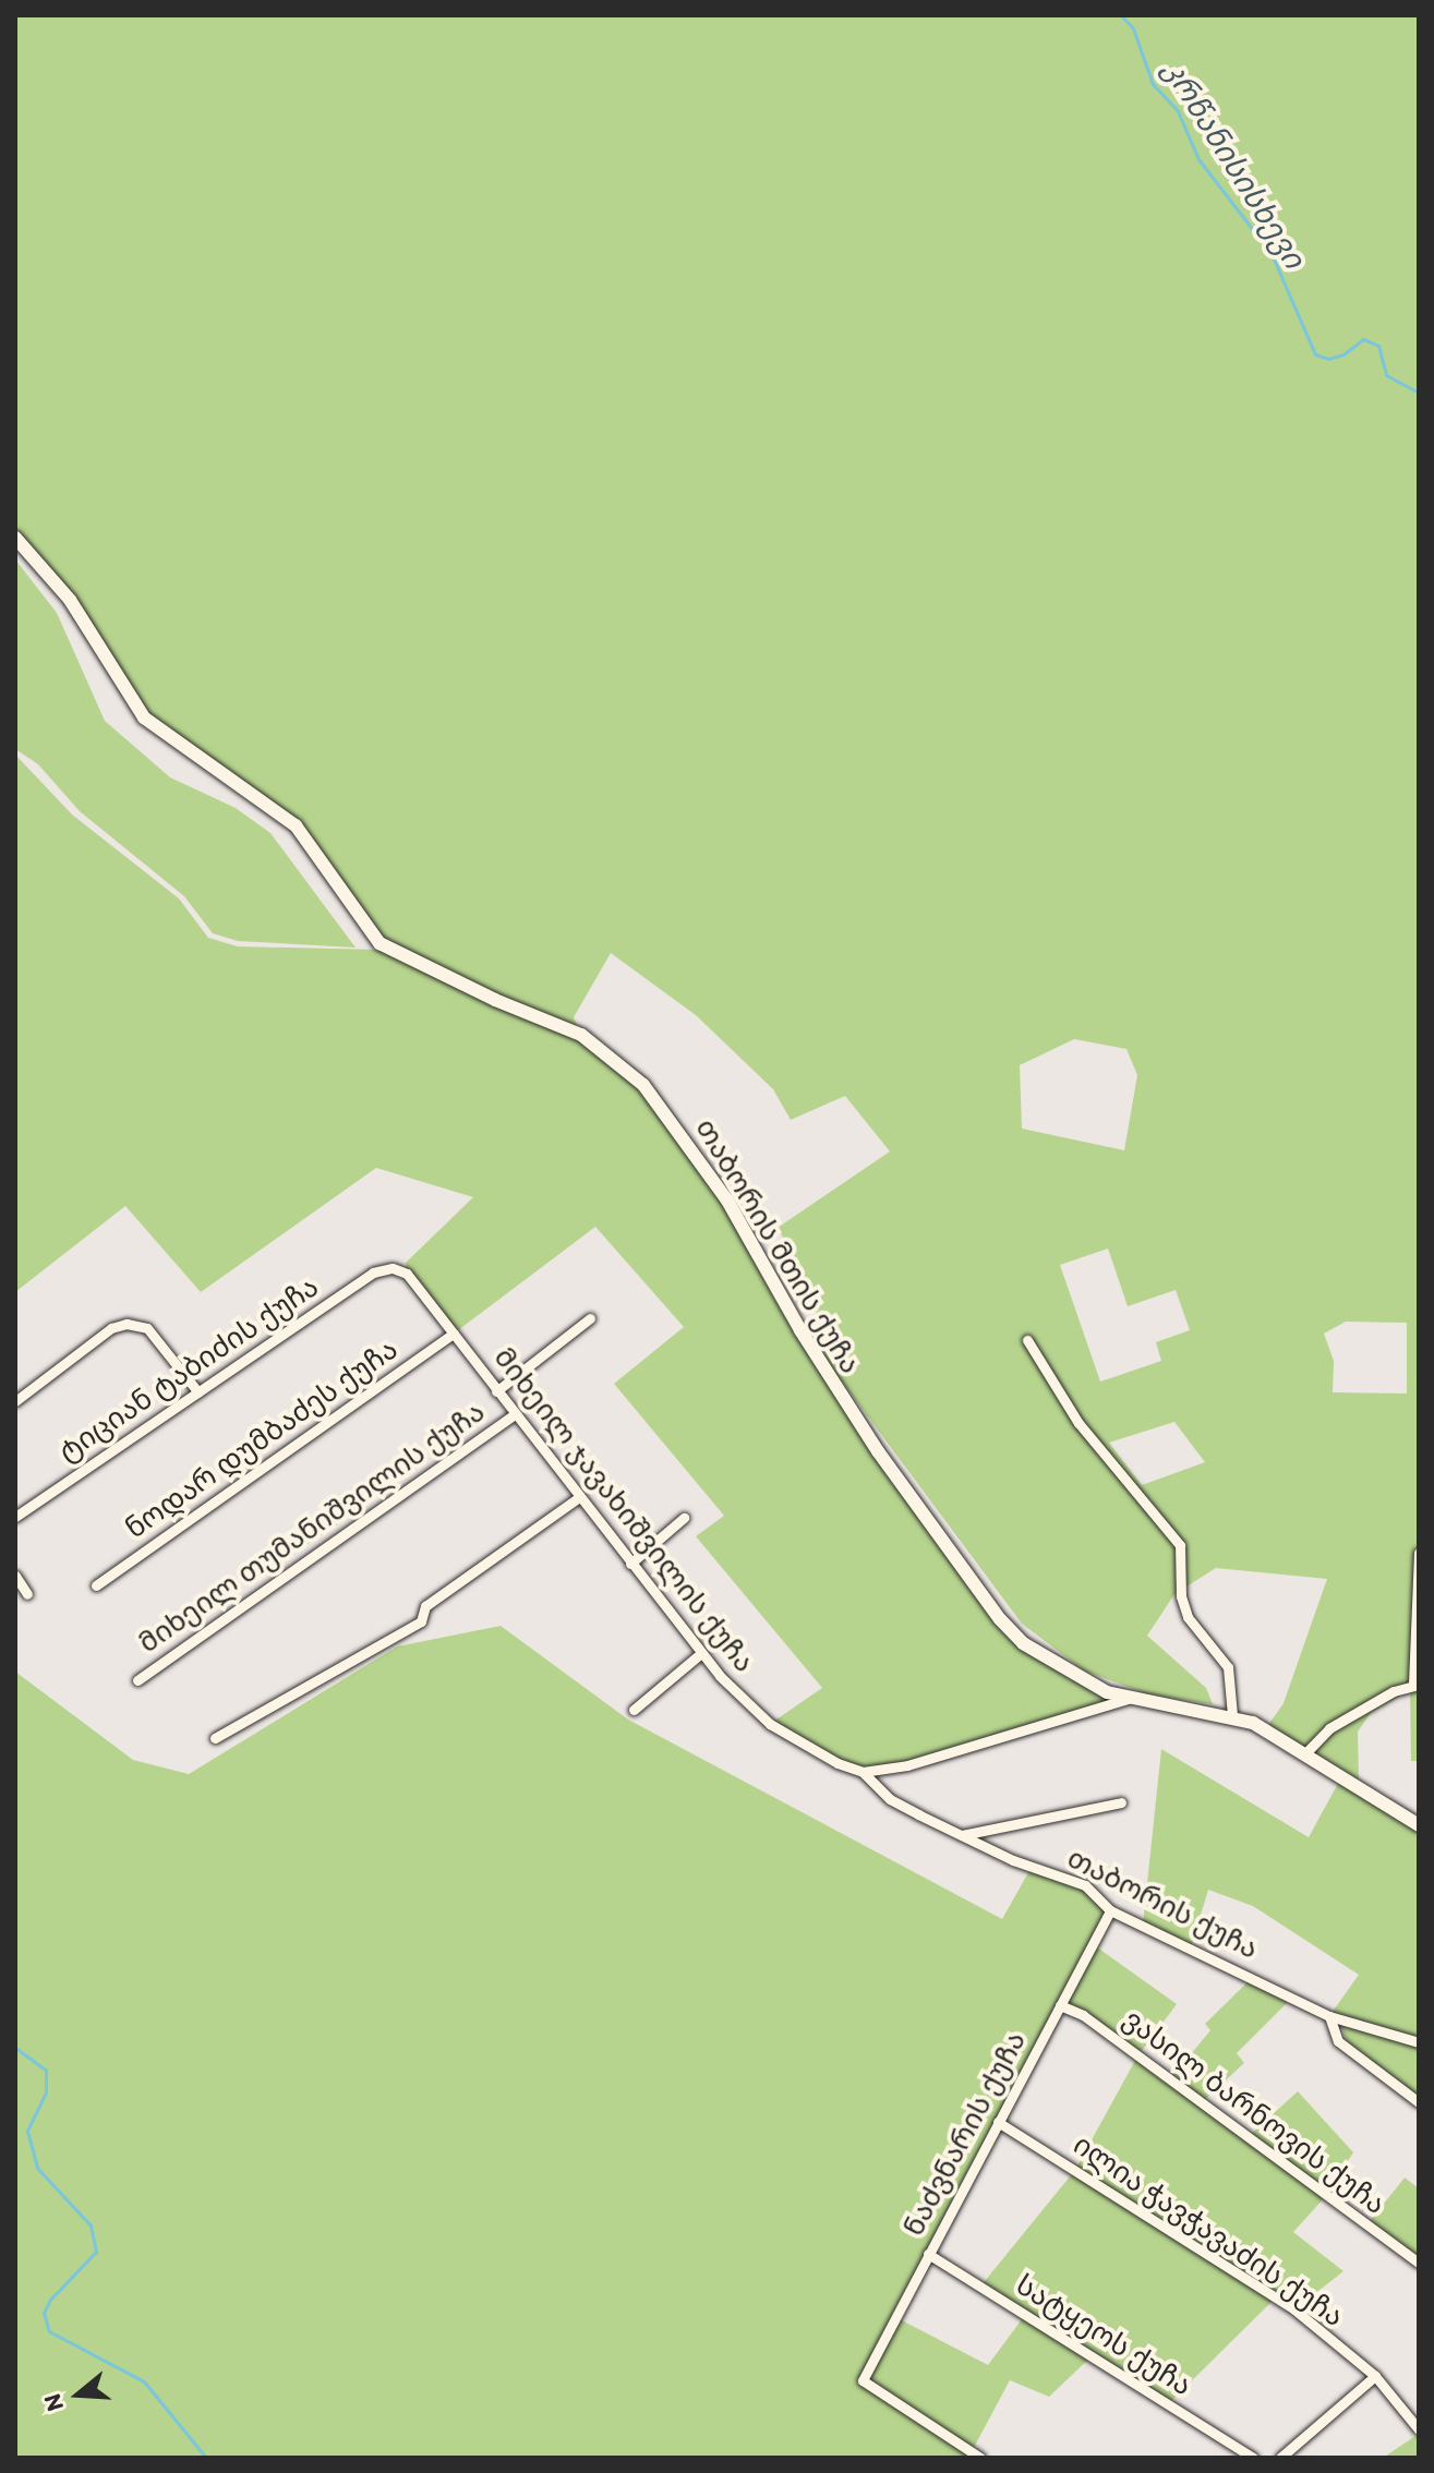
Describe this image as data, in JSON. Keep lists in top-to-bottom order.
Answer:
{
  "streets": {
    "main road": ["თაბორის მთის ქუჩა"],
    "street": [
      "ტიციან ტაბიძის ქუჩა",
      "ნოდარ დუმბაძეს ქუჩა",
      "მიხეილ ჯავახიშვილის ქუჩა",
      "მიხეილ თუმანიშვილის ქუჩა",
      "თაბორის ქუჩა",
      "ვასილ ბარნოვის ქუჩა",
      "ნაძვნარის ქუჩა",
      "ილია ჭავჭავაძის ქუჩა",
      "სატყეოს ქუჩა"
    ]
  },
  "crossings": [
    ["ტიციან ტაბიძის ქუჩა", "მიხეილ ჯავახიშვილის ქუჩა"],
    ["ნოდარ დუმბაძეს ქუჩა", "მიხეილ ჯავახიშვილის ქუჩა"],
    ["მიხეილ ჯავახიშვილის ქუჩა", "მიხეილ თუმანიშვილის ქუჩა"],
    ["მიხეილ ჯავახიშვილის ქუჩა", "თაბორის ქუჩა"],
    ["თაბორის ქუჩა", "ნაძვნარის ქუჩა"],
    ["ვასილ ბარნოვის ქუჩა", "ნაძვნარის ქუჩა"],
    ["ნაძვნარის ქუჩა", "ილია ჭავჭავაძის ქუჩა"],
    ["ნაძვნარის ქუჩა", "სატყეოს ქუჩა"]
  ],
  "water": ["კრწანისისხევი"],
  "north": "left"
}
